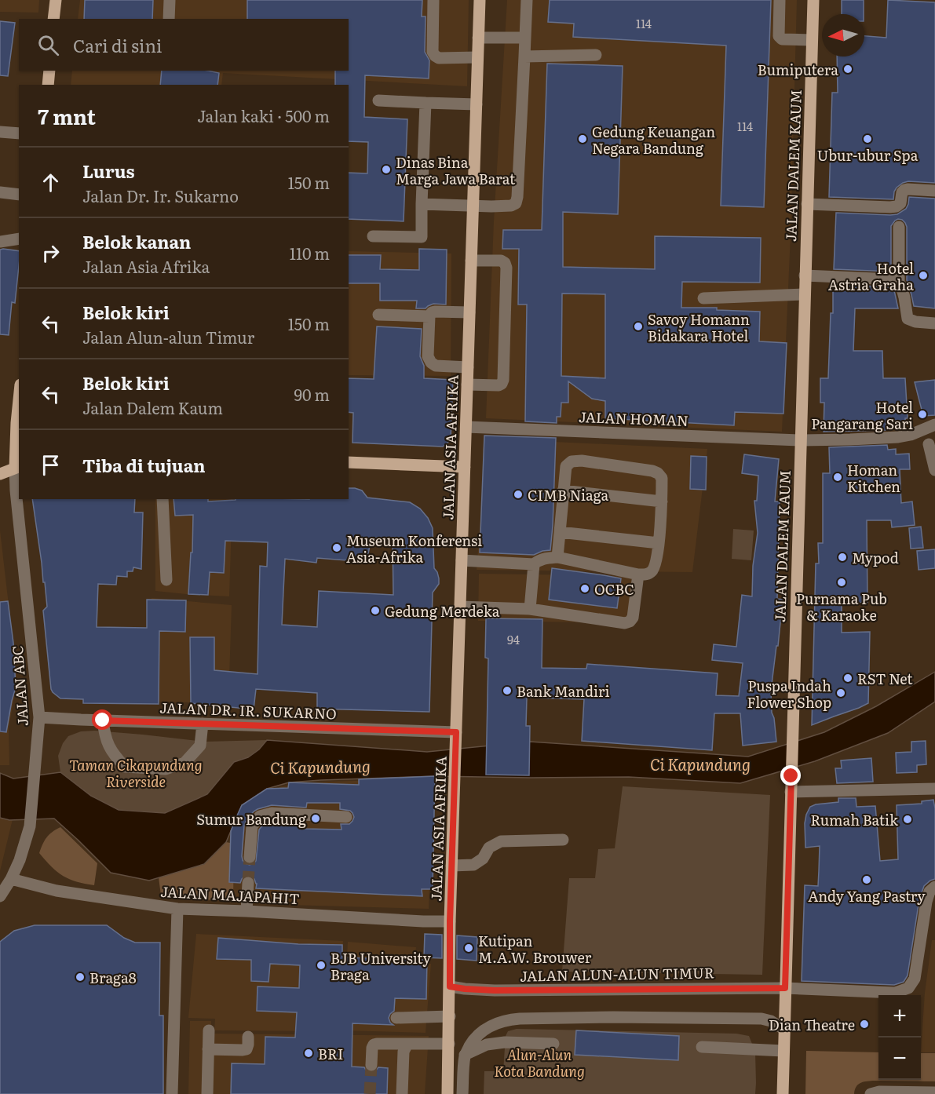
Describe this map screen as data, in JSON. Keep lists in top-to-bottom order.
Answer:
{
  "streets": {
    "main road": ["JALAN DALEM KAUM", "JALAN ASIA AFRIKA"],
    "street": [
      "JALAN HOMAN",
      "JALAN ABC",
      "JALAN DR. IR. SUKARNO",
      "JALAN MAJAPAHIT",
      "JALAN ALUN-ALUN TIMUR"
    ]
  },
  "crossings": [
    ["JALAN DALEM KAUM", "JALAN HOMAN"],
    ["JALAN DALEM KAUM", "JALAN ALUN-ALUN TIMUR"],
    ["JALAN HOMAN", "JALAN ASIA AFRIKA"],
    ["JALAN ASIA AFRIKA", "JALAN DR. IR. SUKARNO"],
    ["JALAN ASIA AFRIKA", "JALAN MAJAPAHIT"],
    ["JALAN ASIA AFRIKA", "JALAN ALUN-ALUN TIMUR"],
    ["JALAN ABC", "JALAN DR. IR. SUKARNO"],
    ["JALAN ABC", "JALAN MAJAPAHIT"]
  ],
  "water": ["Ci Kapundung"],
  "parks": ["Taman Cikapundung Riverside", "Alun-Alun Kota Bandung"],
  "places": [
    "Bumiputera",
    "Gedung Keuangan Negara Bandung",
    "Ubur-ubur Spa",
    "Dinas Bina Marga Jawa Barat",
    "Hotel Astria Graha",
    "Savoy Homann Bidakara Hotel",
    "Hotel Pangarang Sari",
    "Homan Kitchen",
    "CIMB Niaga",
    "Museum Konferensi Asia-Afrika",
    "Mypod",
    "Purnama Pub & Karaoke",
    "OCBC",
    "Gedung Merdeka",
    "RST Net",
    "Bank Mandiri",
    "Puspa Indah Flower Shop",
    "Sumur Bandung",
    "Rumah Batik",
    "Andy Yang Pastry",
    "Kutipan M.A.W. Brouwer",
    "BJB University Braga",
    "Braga8",
    "Dian Theatre",
    "BRI"
  ],
  "house_numbers": ["114", "114", "94"],
  "north": "left",
  "page": {
    "search": "Cari di sini",
    "heading": ["7 mnt", "Jalan kaki · 500 m"],
    "list": [
      ["Lurus", "Jalan Dr. Ir. Sukarno", "150 m"],
      ["Belok kanan", "Jalan Asia Afrika", "110 m"],
      ["Belok kiri", "Jalan Alun-alun Timur", "150 m"],
      ["Belok kiri", "Jalan Dalem Kaum", "90 m"],
      "Tiba di tujuan"
    ],
    "map_buttons": ["+", "−"]
  }
}
